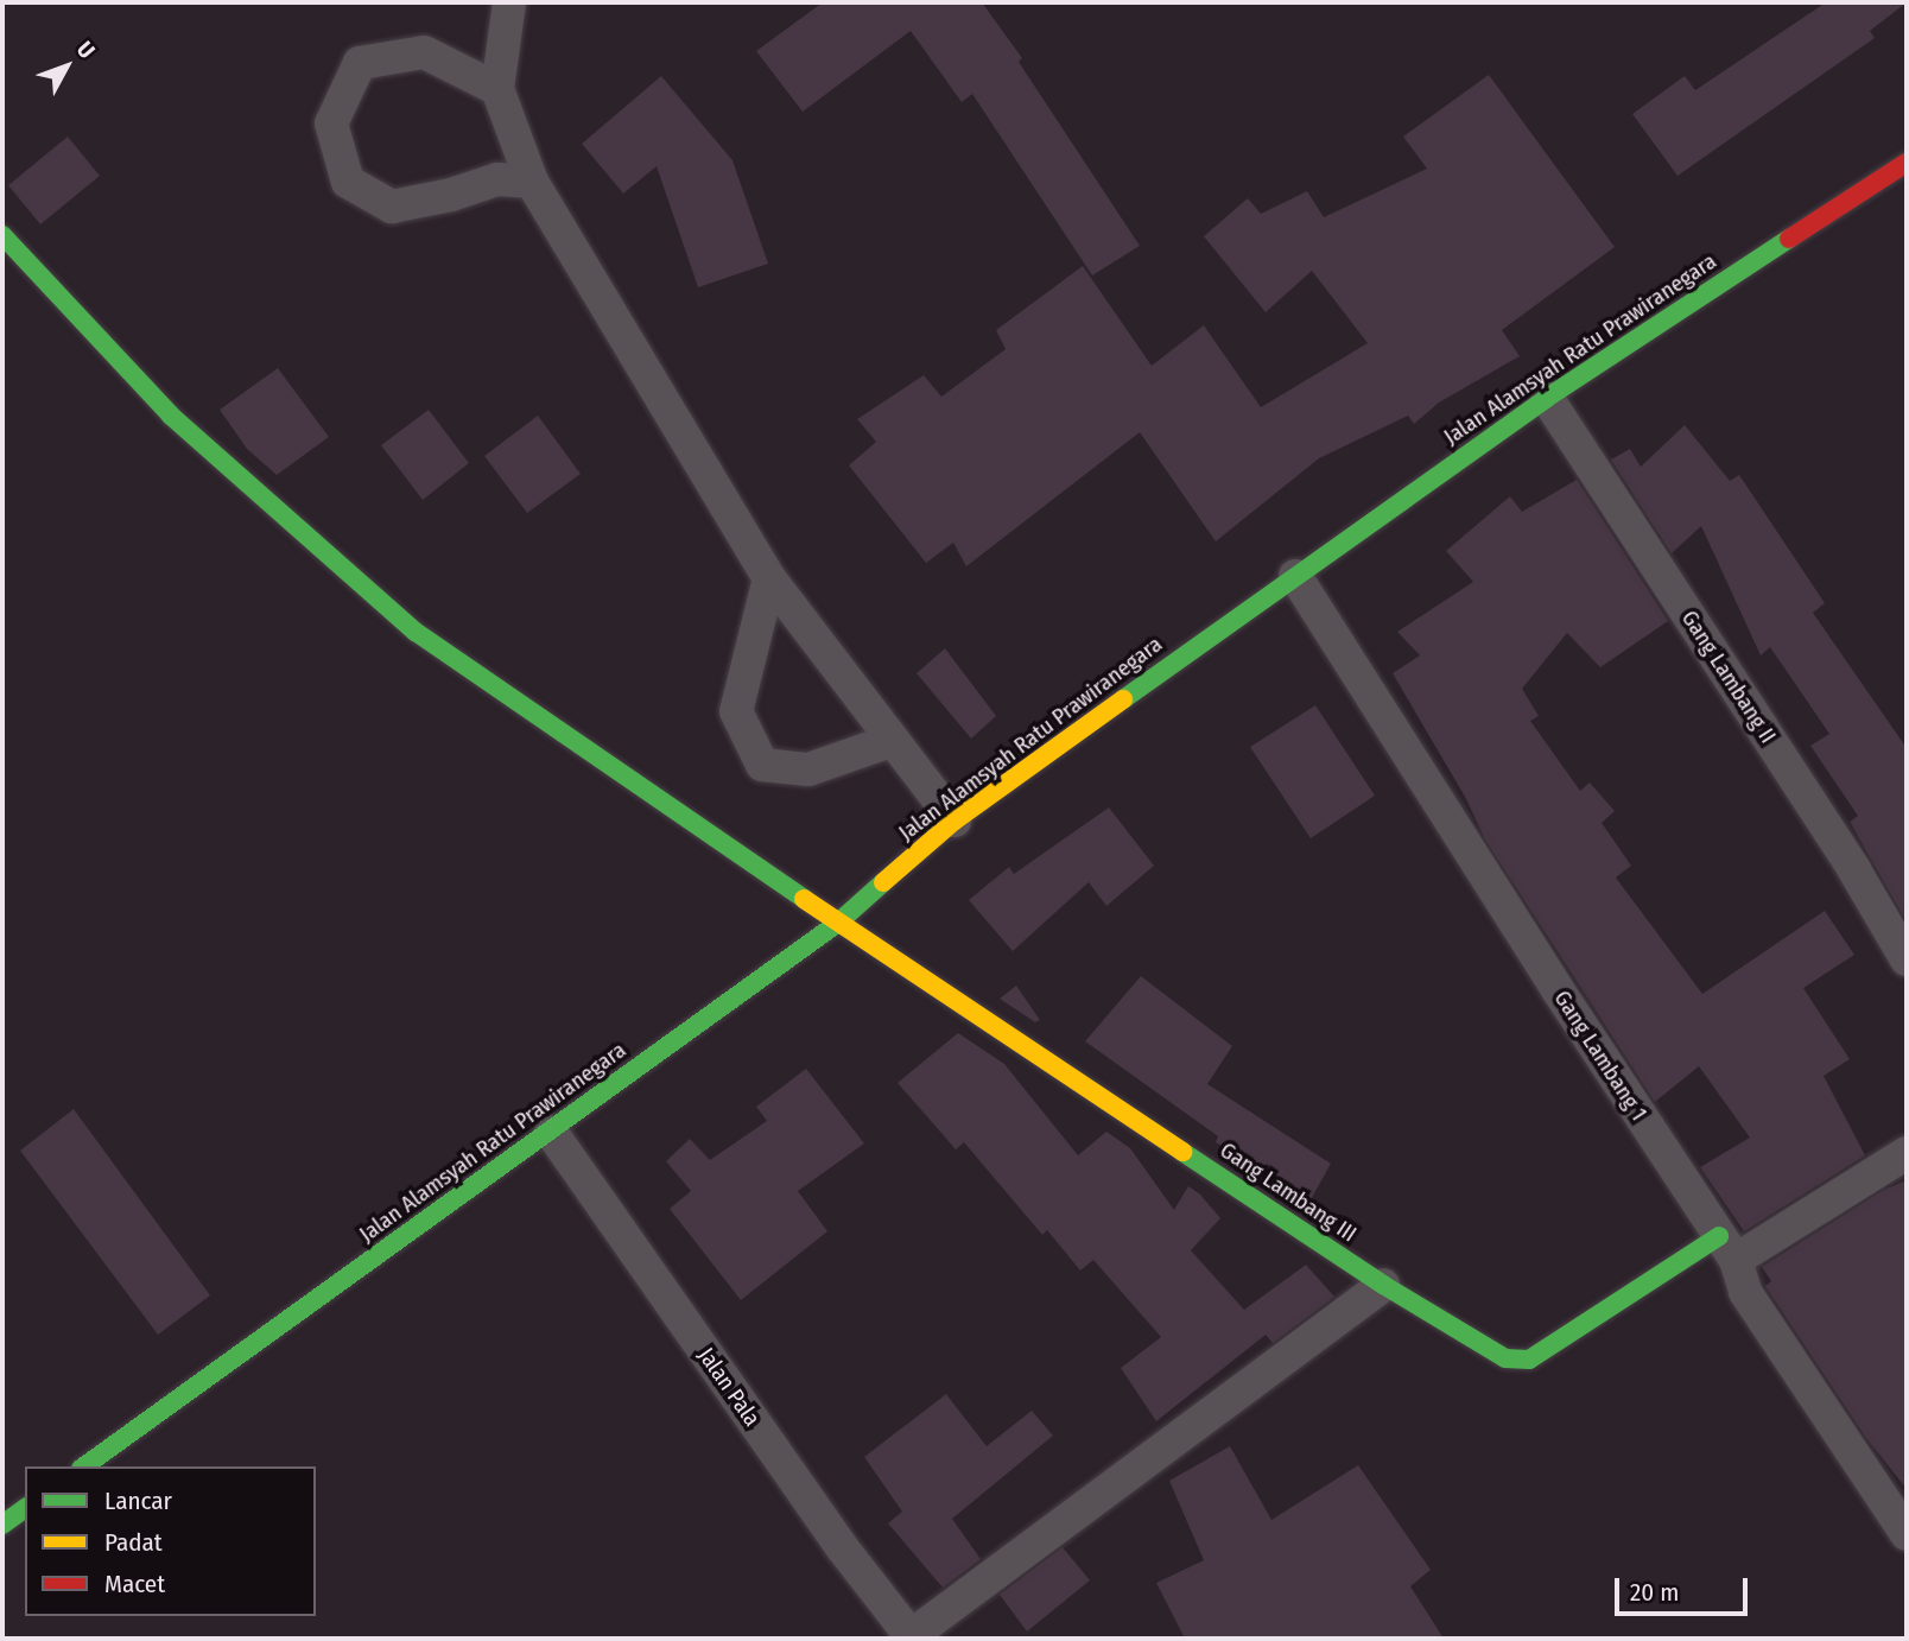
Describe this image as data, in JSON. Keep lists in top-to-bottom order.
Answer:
{
  "streets": {
    "main road": ["Jalan Alamsyah Ratu Prawiranegara", "Gang Lambang III"],
    "street": ["Gang Lambang II", "Gang Lambang 1", "Jalan Pala"]
  },
  "crossings": [
    ["Jalan Alamsyah Ratu Prawiranegara", "Gang Lambang II"],
    ["Jalan Alamsyah Ratu Prawiranegara", "Gang Lambang 1"],
    ["Jalan Alamsyah Ratu Prawiranegara", "Gang Lambang III"],
    ["Jalan Alamsyah Ratu Prawiranegara", "Jalan Pala"],
    ["Gang Lambang 1", "Gang Lambang III"]
  ],
  "legend": ["Lancar", "Padat", "Macet"],
  "scale_bar": "20 m",
  "north": "top right"
}
